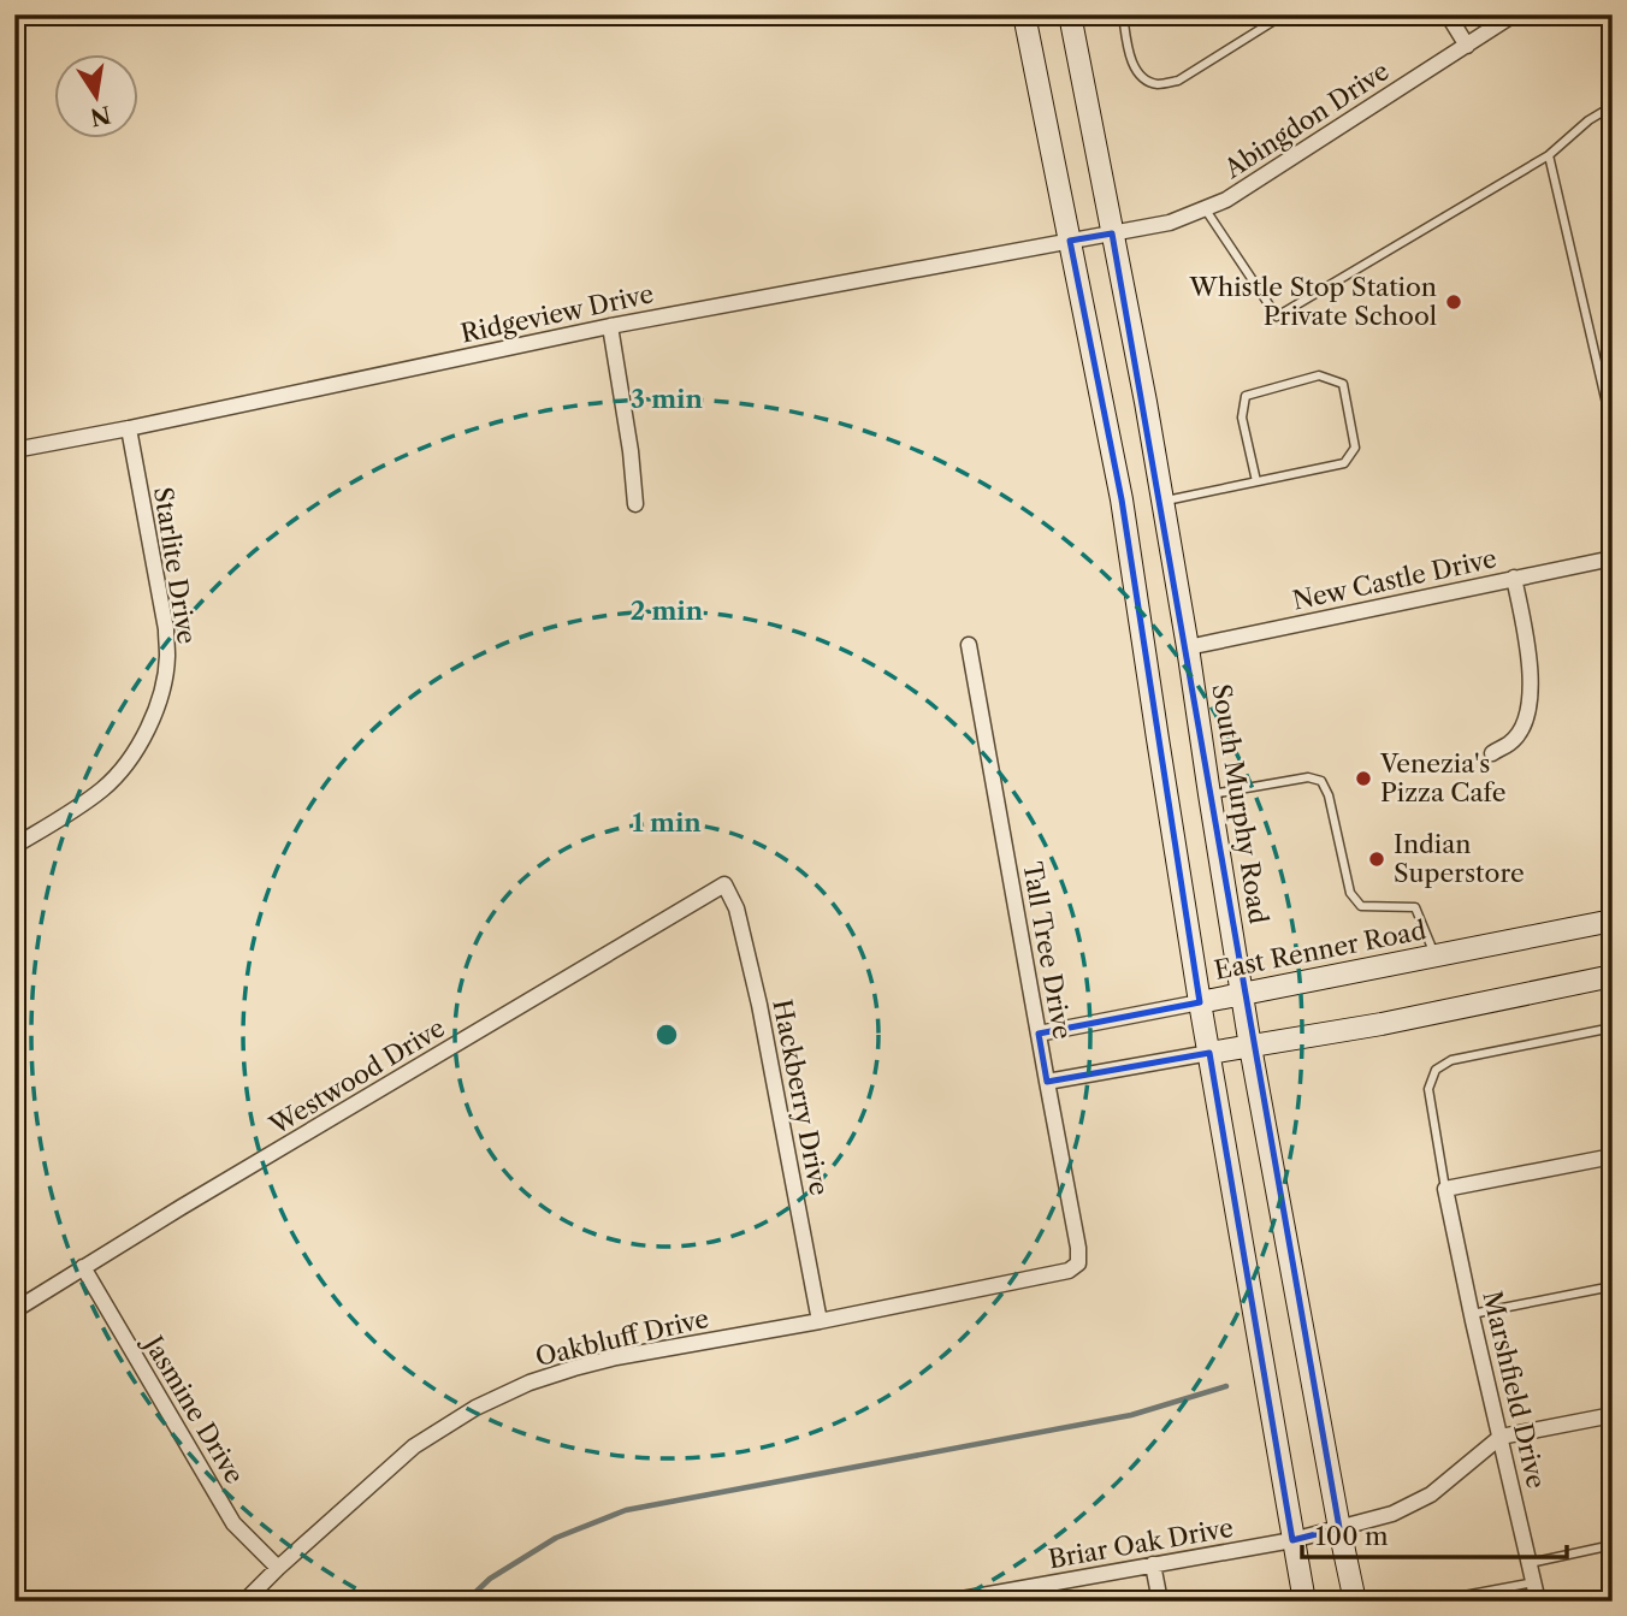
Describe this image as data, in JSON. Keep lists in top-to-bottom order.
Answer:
{
  "streets": {
    "main road": ["South Murphy Road", "East Renner Road"],
    "street": [
      "Abingdon Drive",
      "Ridgeview Drive",
      "Starlite Drive",
      "New Castle Drive",
      "Tall Tree Drive",
      "Westwood Drive",
      "Hackberry Drive",
      "Oakbluff Drive",
      "Marshfield Drive",
      "Jasmine Drive",
      "Briar Oak Drive"
    ]
  },
  "crossings": [
    ["Abingdon Drive", "Ridgeview Drive"],
    ["Abingdon Drive", "South Murphy Road"],
    ["Ridgeview Drive", "Starlite Drive"],
    ["Ridgeview Drive", "South Murphy Road"],
    ["New Castle Drive", "South Murphy Road"],
    ["South Murphy Road", "East Renner Road"],
    ["South Murphy Road", "Briar Oak Drive"],
    ["Tall Tree Drive", "East Renner Road"],
    ["Tall Tree Drive", "Oakbluff Drive"],
    ["Westwood Drive", "Hackberry Drive"],
    ["Westwood Drive", "Jasmine Drive"],
    ["Hackberry Drive", "Oakbluff Drive"],
    ["Oakbluff Drive", "Jasmine Drive"],
    ["Marshfield Drive", "Briar Oak Drive"]
  ],
  "places": ["Whistle Stop Station Private School", "Venezia's Pizza Cafe", "Indian Superstore"],
  "scale_bar": "100 m",
  "north": "bottom",
  "rings": ["3 min", "2 min", "1 min"]
}
